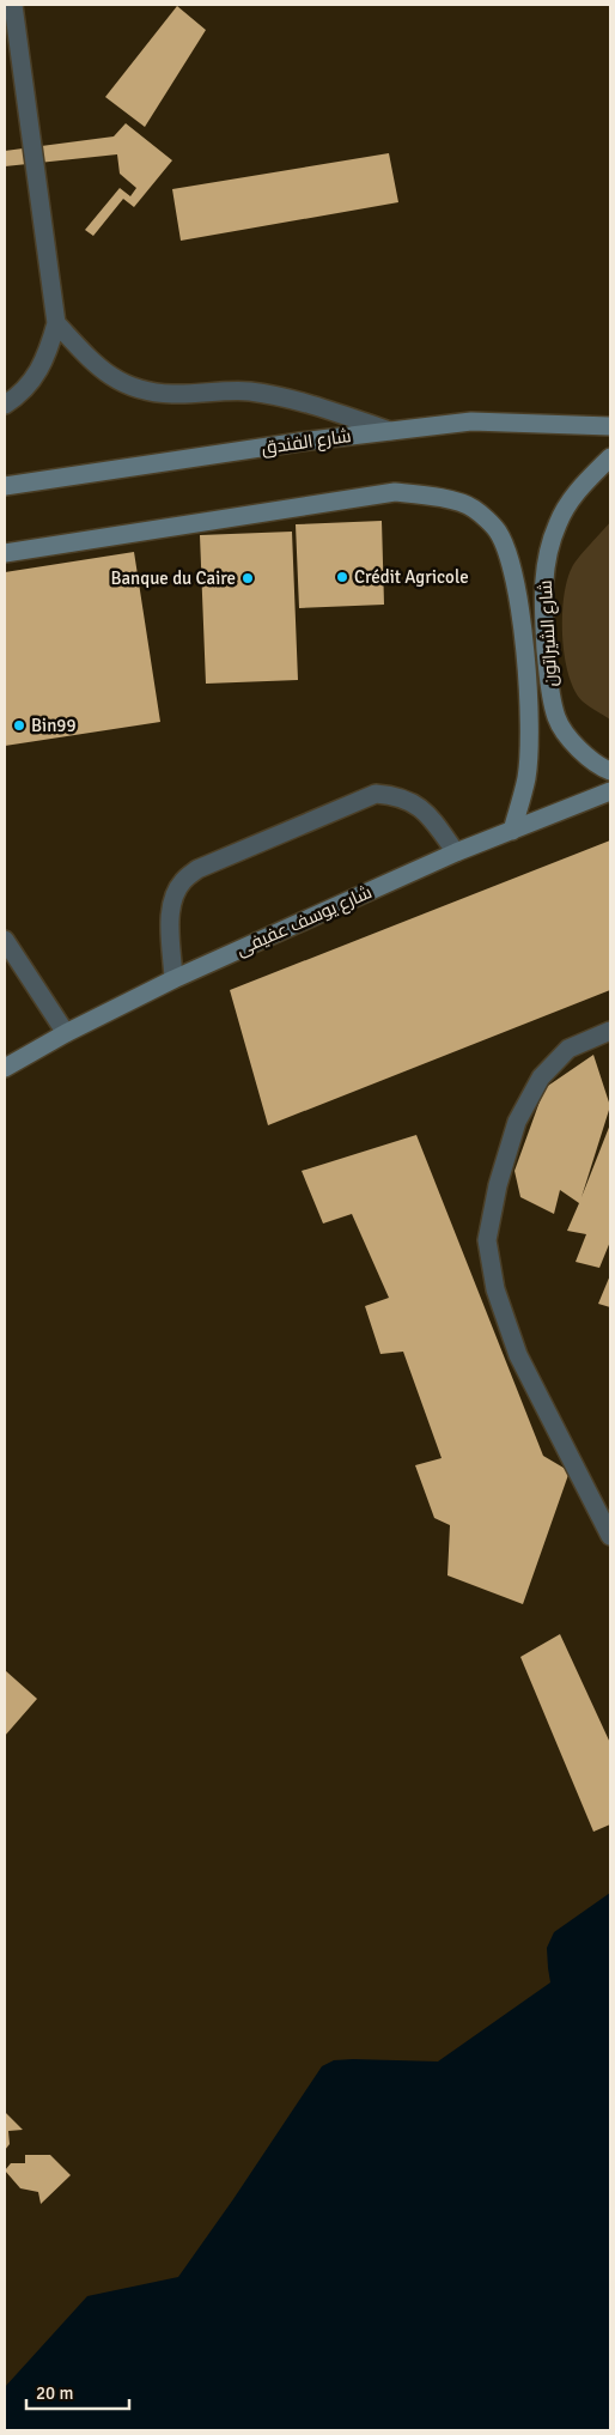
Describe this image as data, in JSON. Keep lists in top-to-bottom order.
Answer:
{
  "streets": {
    "street": ["شارع الفندق", "شارع الشيراتون", "شارع يوسف عفيفى"]
  },
  "places": ["Crédit Agricole", "Banque du Caire", "Bin99"],
  "scale_bar": "20 m"
}
